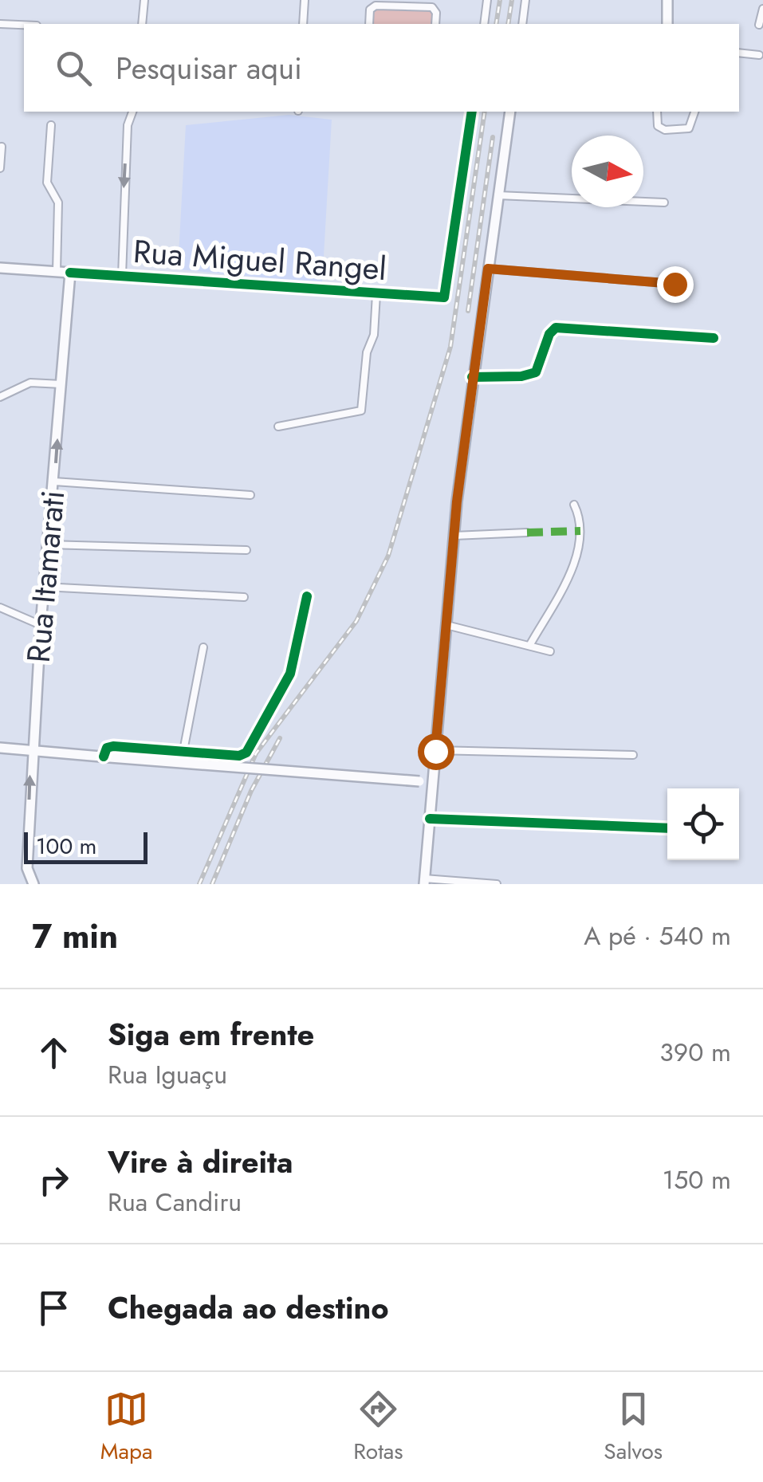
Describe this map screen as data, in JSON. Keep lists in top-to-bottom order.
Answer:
{
  "streets": {
    "main road": ["Rua Miguel Rangel", "Rua Itamarati"]
  },
  "crossings": [
    ["Rua Miguel Rangel", "Rua Itamarati"]
  ],
  "one_way": ["Rua Itamarati"],
  "scale_bar": "100 m",
  "north": "right",
  "page": {
    "search": "Pesquisar aqui",
    "scale": "100 m",
    "heading": ["7 min", "A pé · 540 m"],
    "list": [
      ["Siga em frente", "Rua Iguaçu", "390 m"],
      ["Vire à direita", "Rua Candiru", "150 m"],
      "Chegada ao destino"
    ],
    "nav": ["Mapa", "Rotas", "Salvos"]
  }
}
